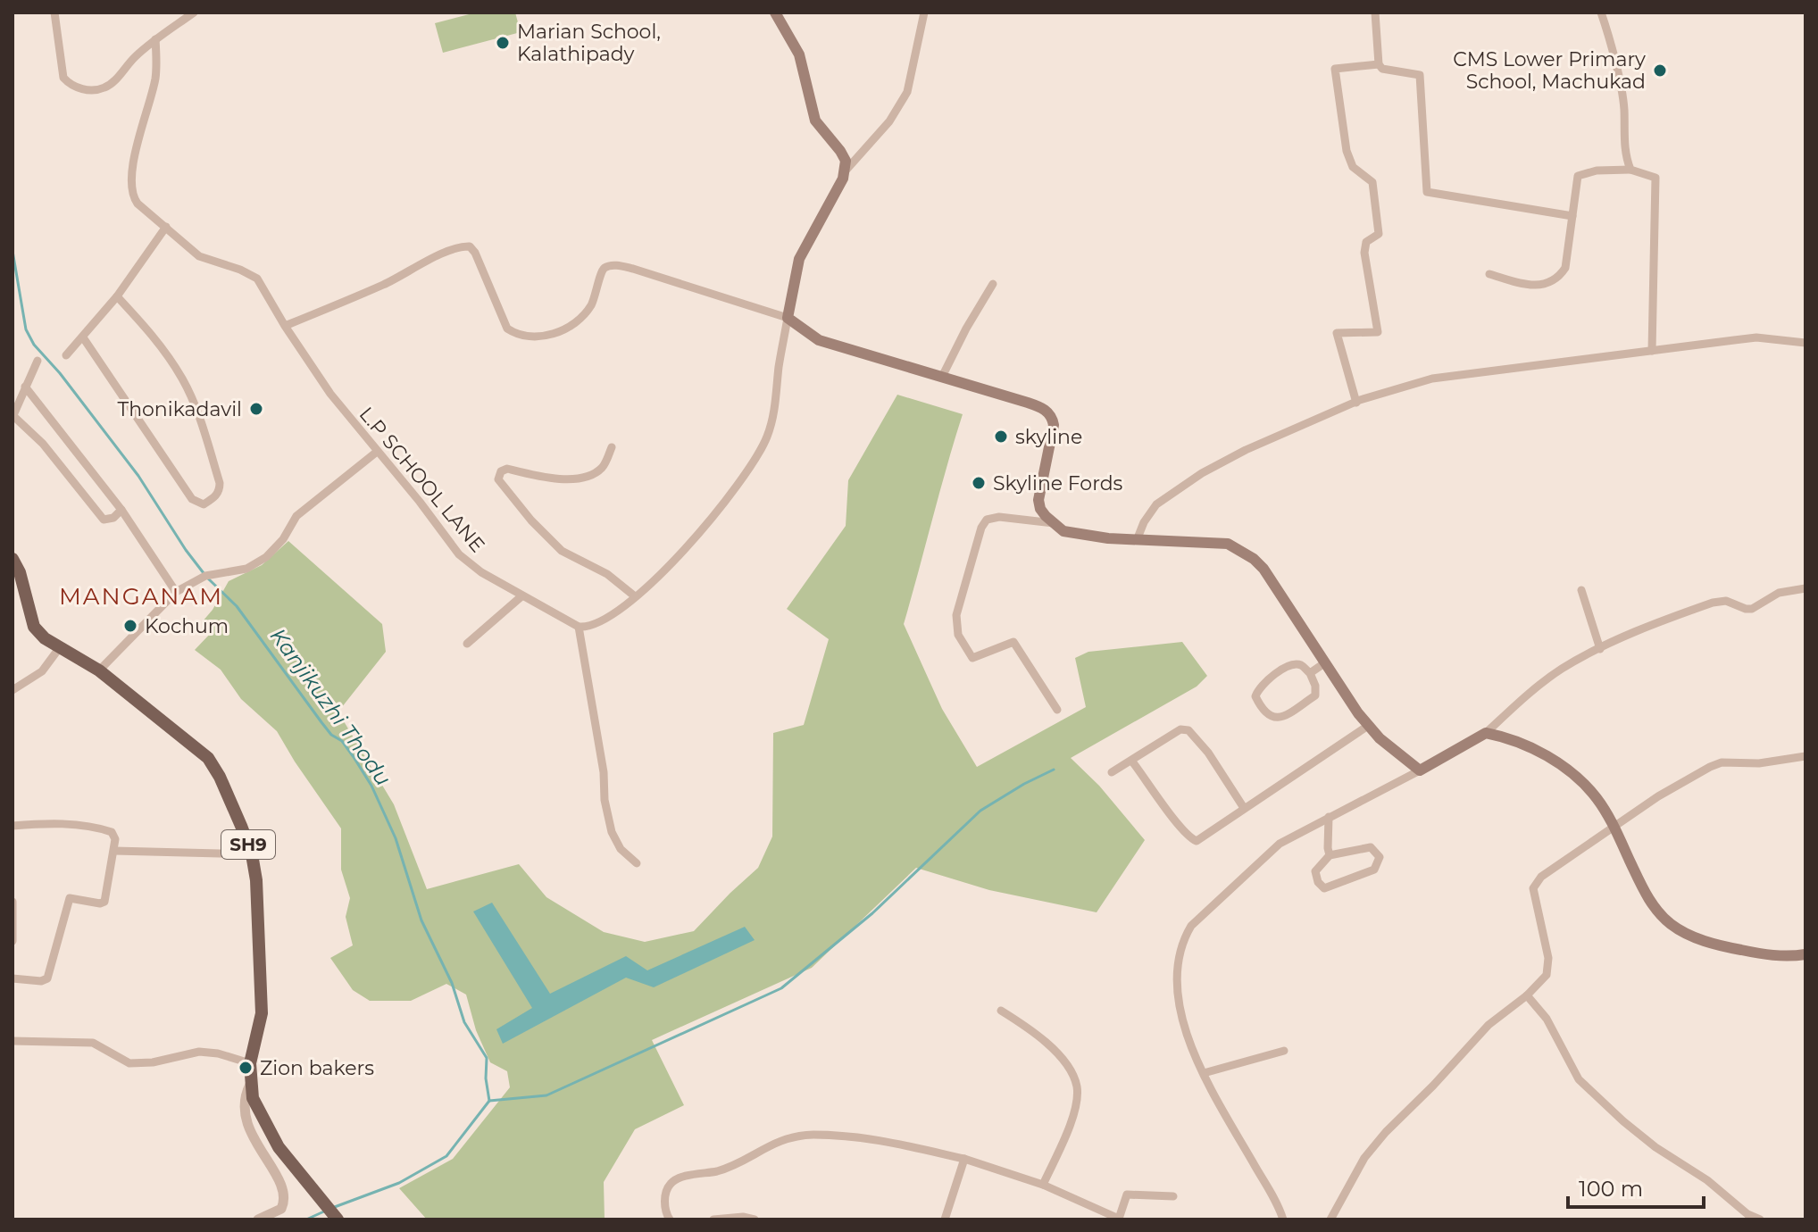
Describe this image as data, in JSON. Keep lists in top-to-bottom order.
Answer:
{
  "streets": {
    "main road": ["SH9"],
    "street": ["L.P SCHOOL LANE"]
  },
  "districts": ["MANGANAM"],
  "water": ["Kanjikuzhi Thodu"],
  "places": [
    "Marian School, Kalathipady",
    "CMS Lower Primary School, Machukad",
    "Thonikadavil",
    "skyline",
    "Skyline Fords",
    "Kochum",
    "Zion bakers"
  ],
  "scale_bar": "100 m"
}
